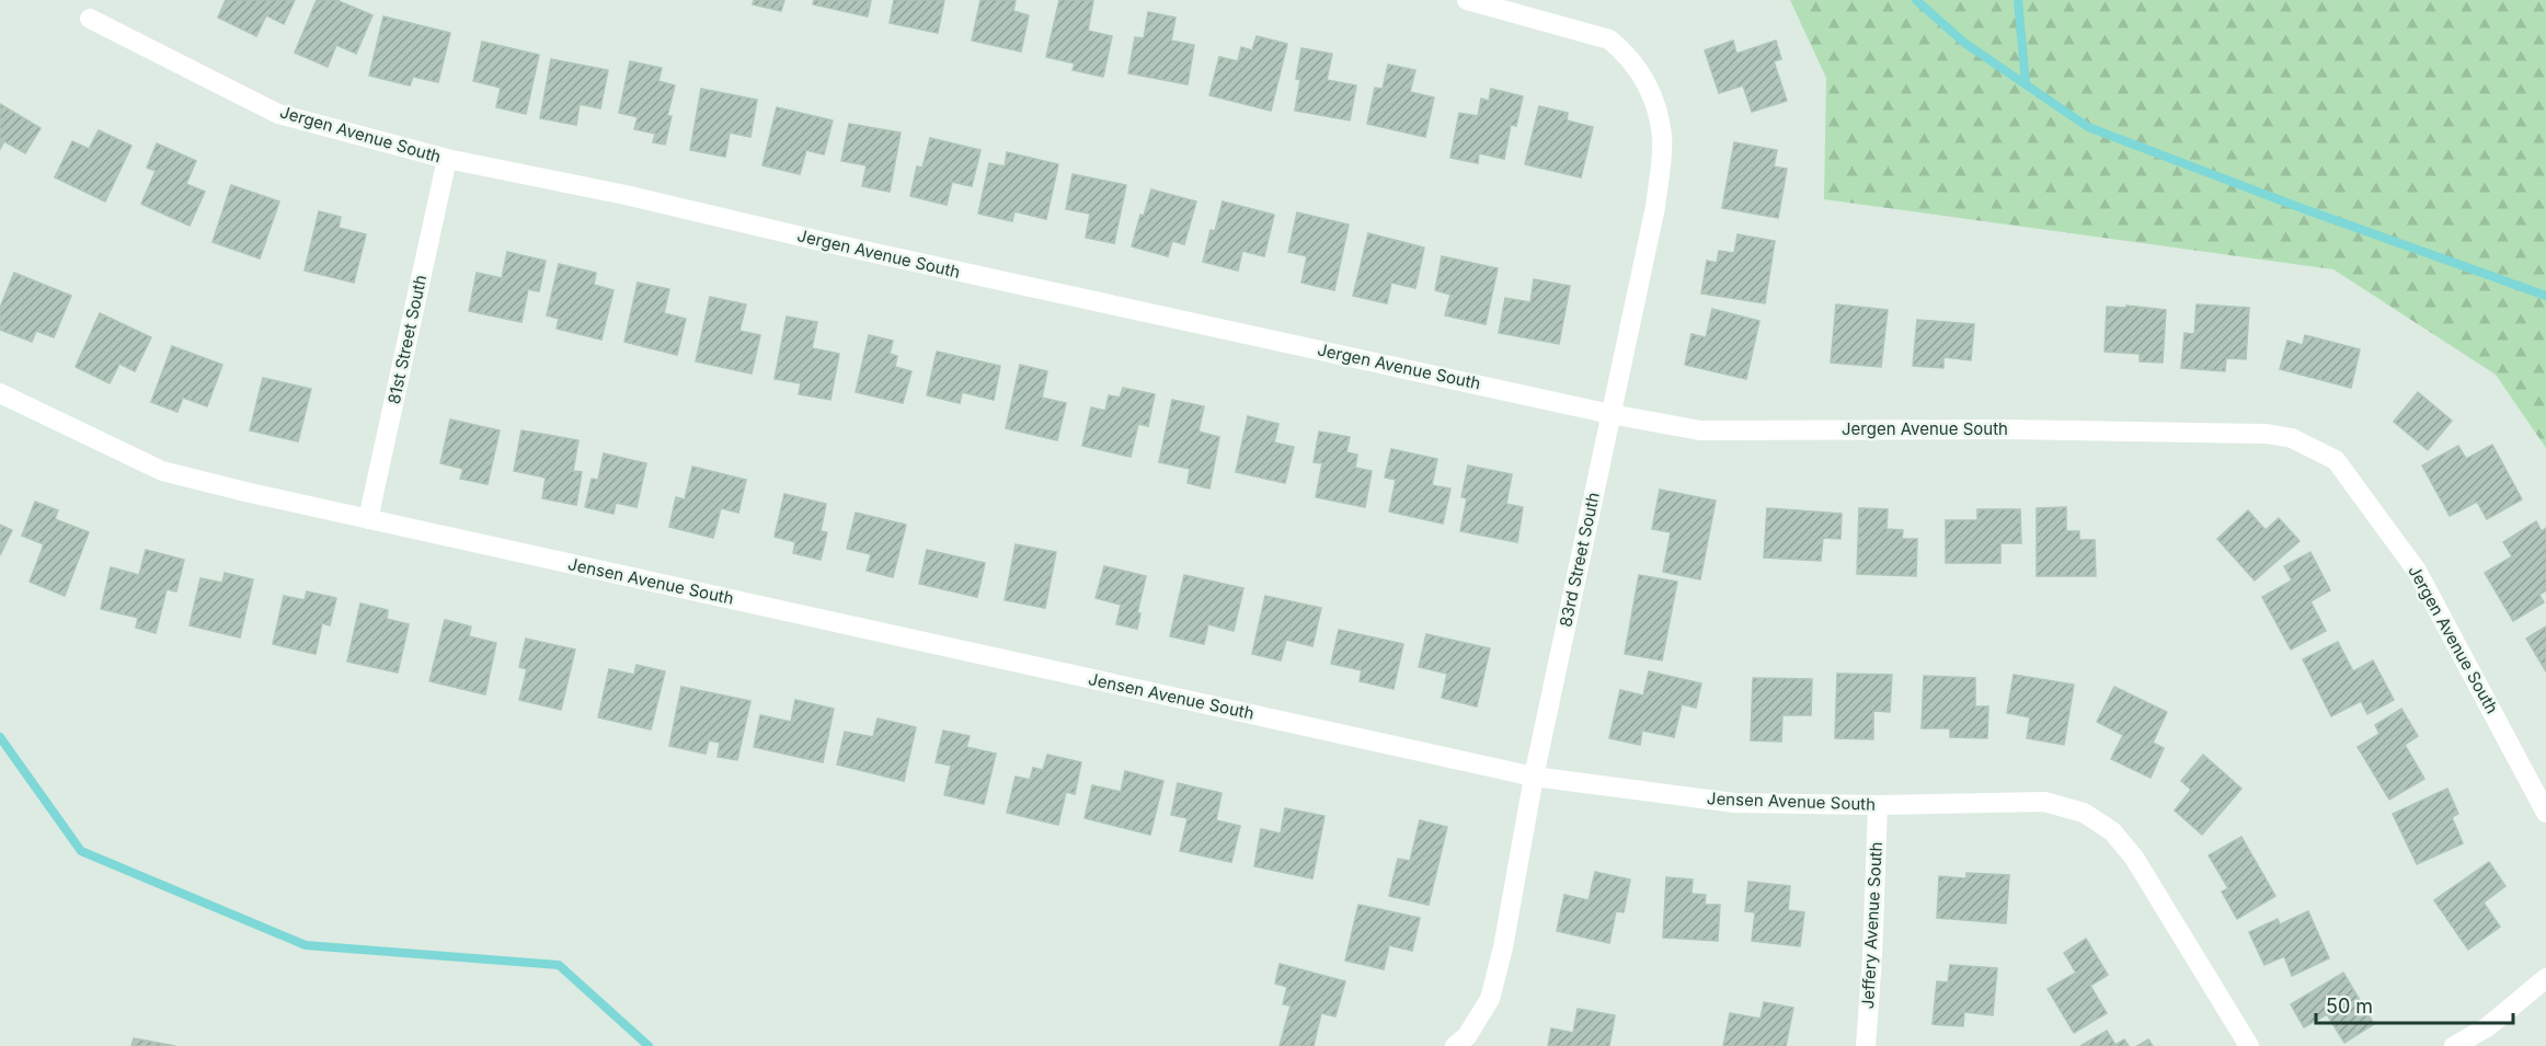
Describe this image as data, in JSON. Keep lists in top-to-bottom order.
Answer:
{
  "streets": {
    "street": [
      "Jergen Avenue South",
      "81st Street South",
      "83rd Street South",
      "Jensen Avenue South",
      "Jeffery Avenue South"
    ]
  },
  "crossings": [
    ["Jergen Avenue South", "81st Street South"],
    ["Jergen Avenue South", "83rd Street South"],
    ["81st Street South", "Jensen Avenue South"],
    ["83rd Street South", "Jensen Avenue South"],
    ["Jensen Avenue South", "Jeffery Avenue South"]
  ],
  "scale_bar": "50 m"
}
